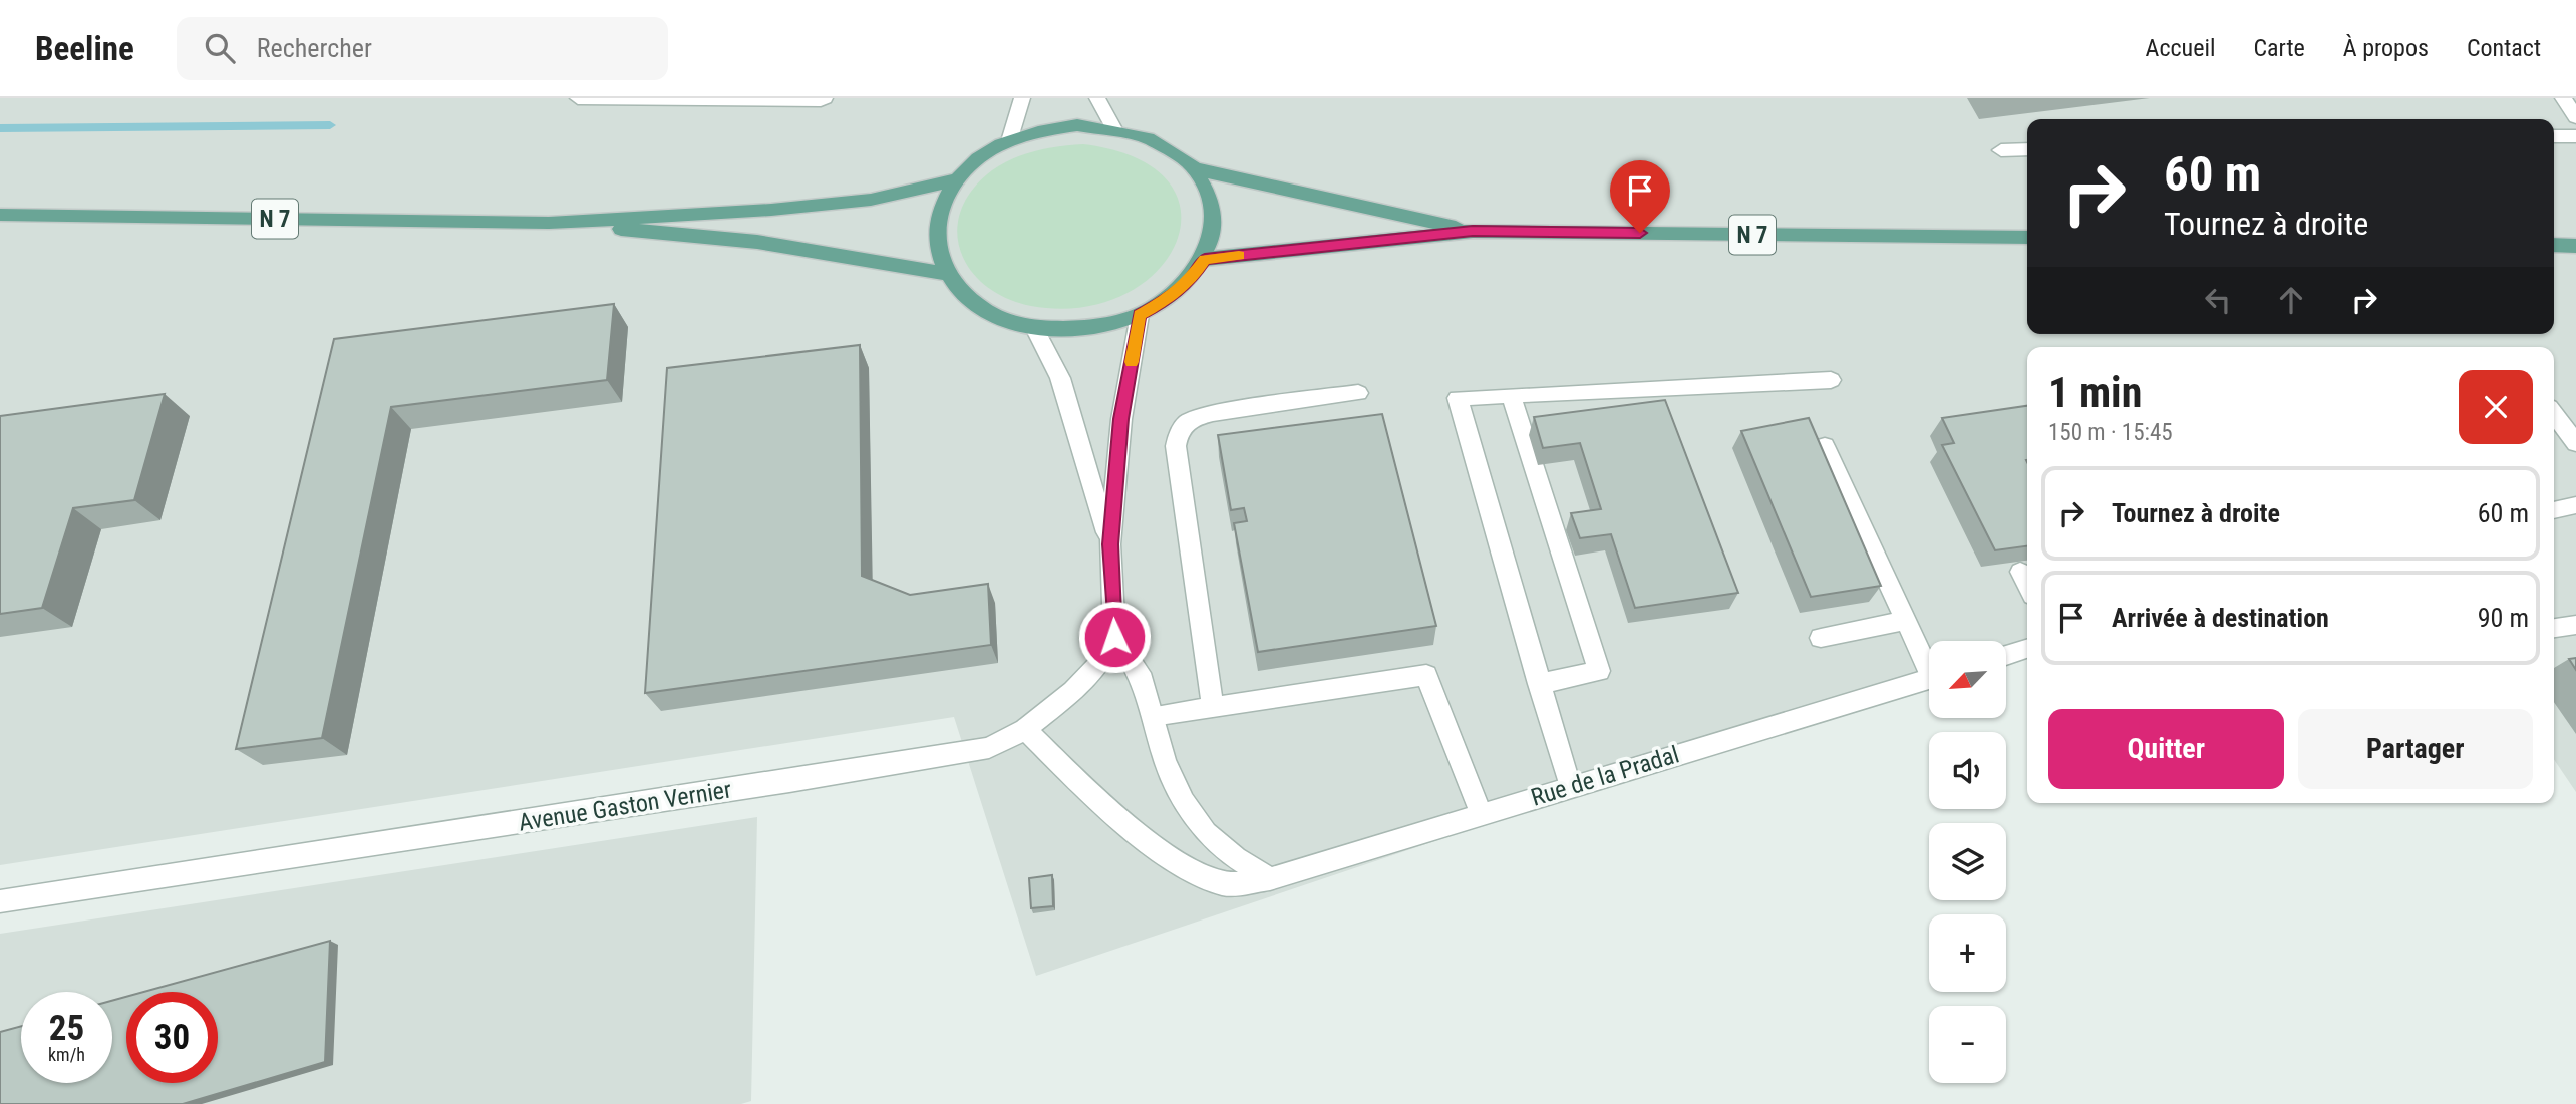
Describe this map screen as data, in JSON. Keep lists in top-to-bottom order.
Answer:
{
  "streets": {
    "main road": ["N 7"],
    "street": ["Rue de la Pradal", "Avenue Gaston Vernier"]
  },
  "crossings": [
    ["Rue de la Pradal", "Avenue Gaston Vernier"]
  ],
  "north": "bottom left",
  "page": {
    "header": "Beeline",
    "search": "Rechercher",
    "nav": [
      "Accueil",
      "Carte",
      "À propos",
      "Contact"
    ],
    "turn": ["60 m", "Tournez à droite"],
    "heading": ["1 min", "150 m · 15:45"],
    "list": [
      {
        "name": "Tournez à droite",
        "value": "60 m"
      },
      {
        "name": "Arrivée à destination",
        "value": "90 m"
      }
    ],
    "map_buttons": ["+", "−"],
    "buttons": ["Quitter", "Partager"],
    "speed": "25 km/h",
    "limit": "30"
  }
}
